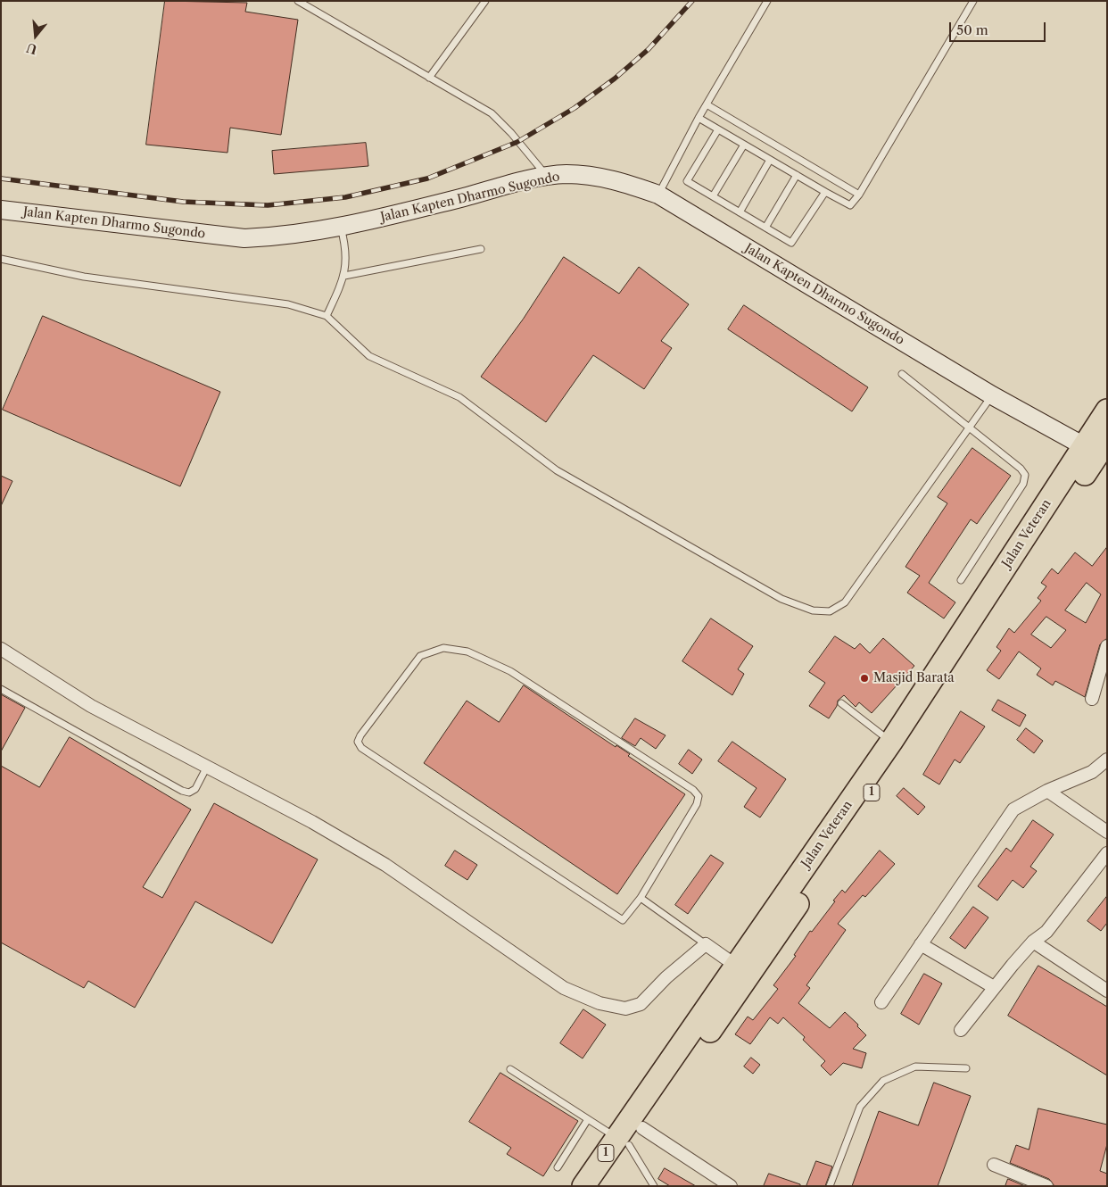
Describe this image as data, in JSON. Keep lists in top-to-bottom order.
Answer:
{
  "streets": {
    "highway": ["Jalan Veteran", "1"],
    "main road": ["Jalan Kapten Dharmo Sugondo"]
  },
  "crossings": [
    ["Jalan Kapten Dharmo Sugondo", "Jalan Veteran"]
  ],
  "places": ["Masjid Barata"],
  "scale_bar": "50 m",
  "north": "bottom"
}
